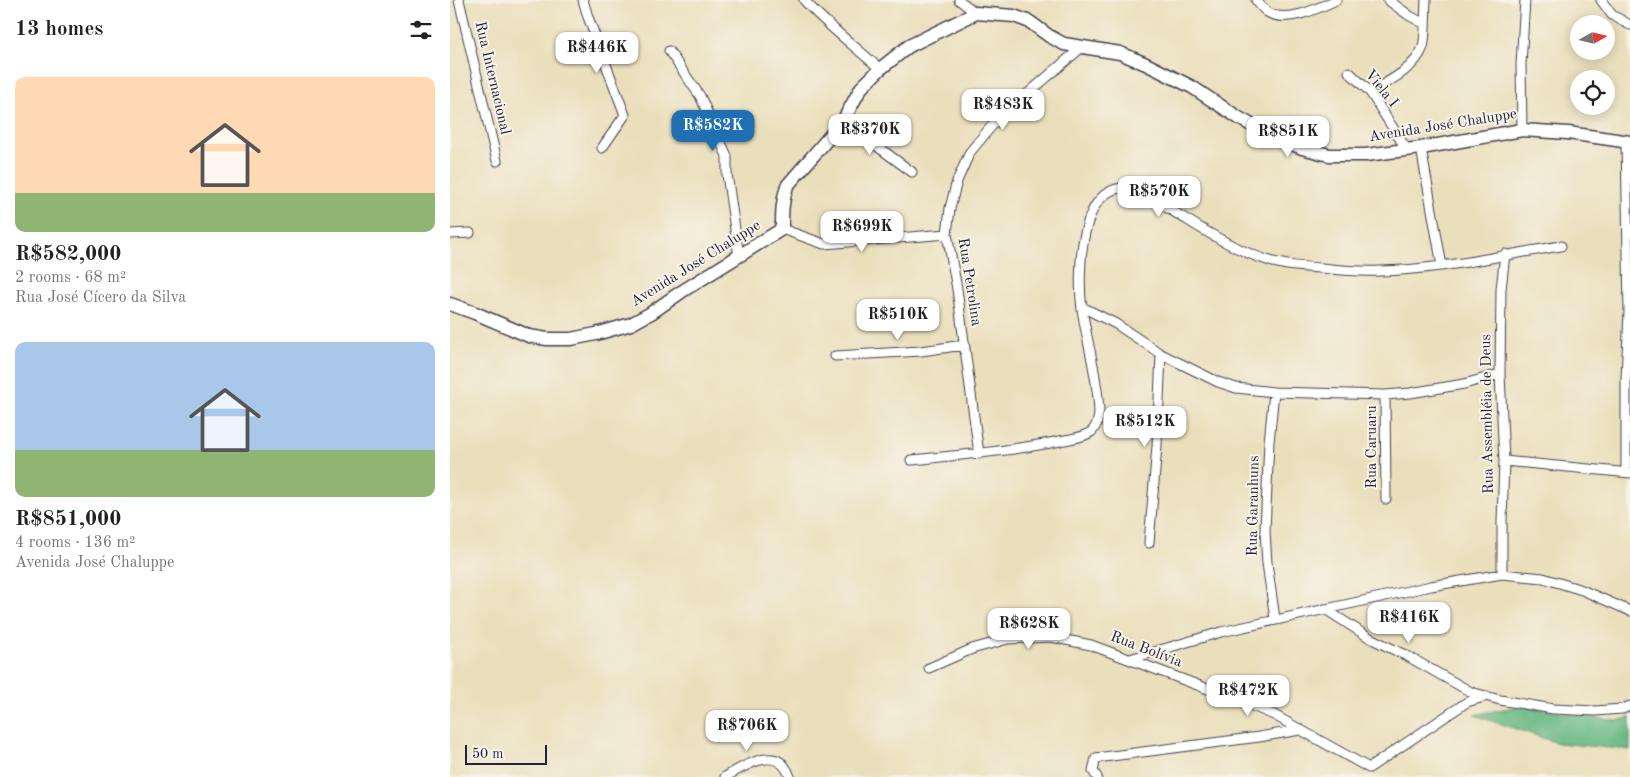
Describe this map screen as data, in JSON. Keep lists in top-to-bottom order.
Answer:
{
  "streets": {
    "street": [
      "Rua Internacional",
      "Viela I",
      "Avenida José Chaluppe",
      "Rua Petrolina",
      "Rua Assembléia de Deus",
      "Rua Caruaru",
      "Rua Garanhuns",
      "Rua Bolívia"
    ]
  },
  "crossings": [
    ["Viela I", "Avenida José Chaluppe"],
    ["Avenida José Chaluppe", "Rua Petrolina"]
  ],
  "scale_bar": "50 m",
  "north": "right",
  "page": {
    "heading": "13 homes",
    "price": [
      "R$446K",
      "R$483K",
      "R$582K",
      "R$370K",
      "R$851K",
      "R$570K",
      "R$699K",
      "R$510K",
      "R$512K",
      "R$416K",
      "R$628K",
      "R$472K",
      "R$706K"
    ],
    "list": [
      {
        "name": "R$582,000",
        "note": "2 rooms · 68 m² · Rua José Cícero da Silva"
      },
      {
        "name": "R$851,000",
        "note": "4 rooms · 136 m² · Avenida José Chaluppe"
      }
    ],
    "scale": "50 m"
  }
}
